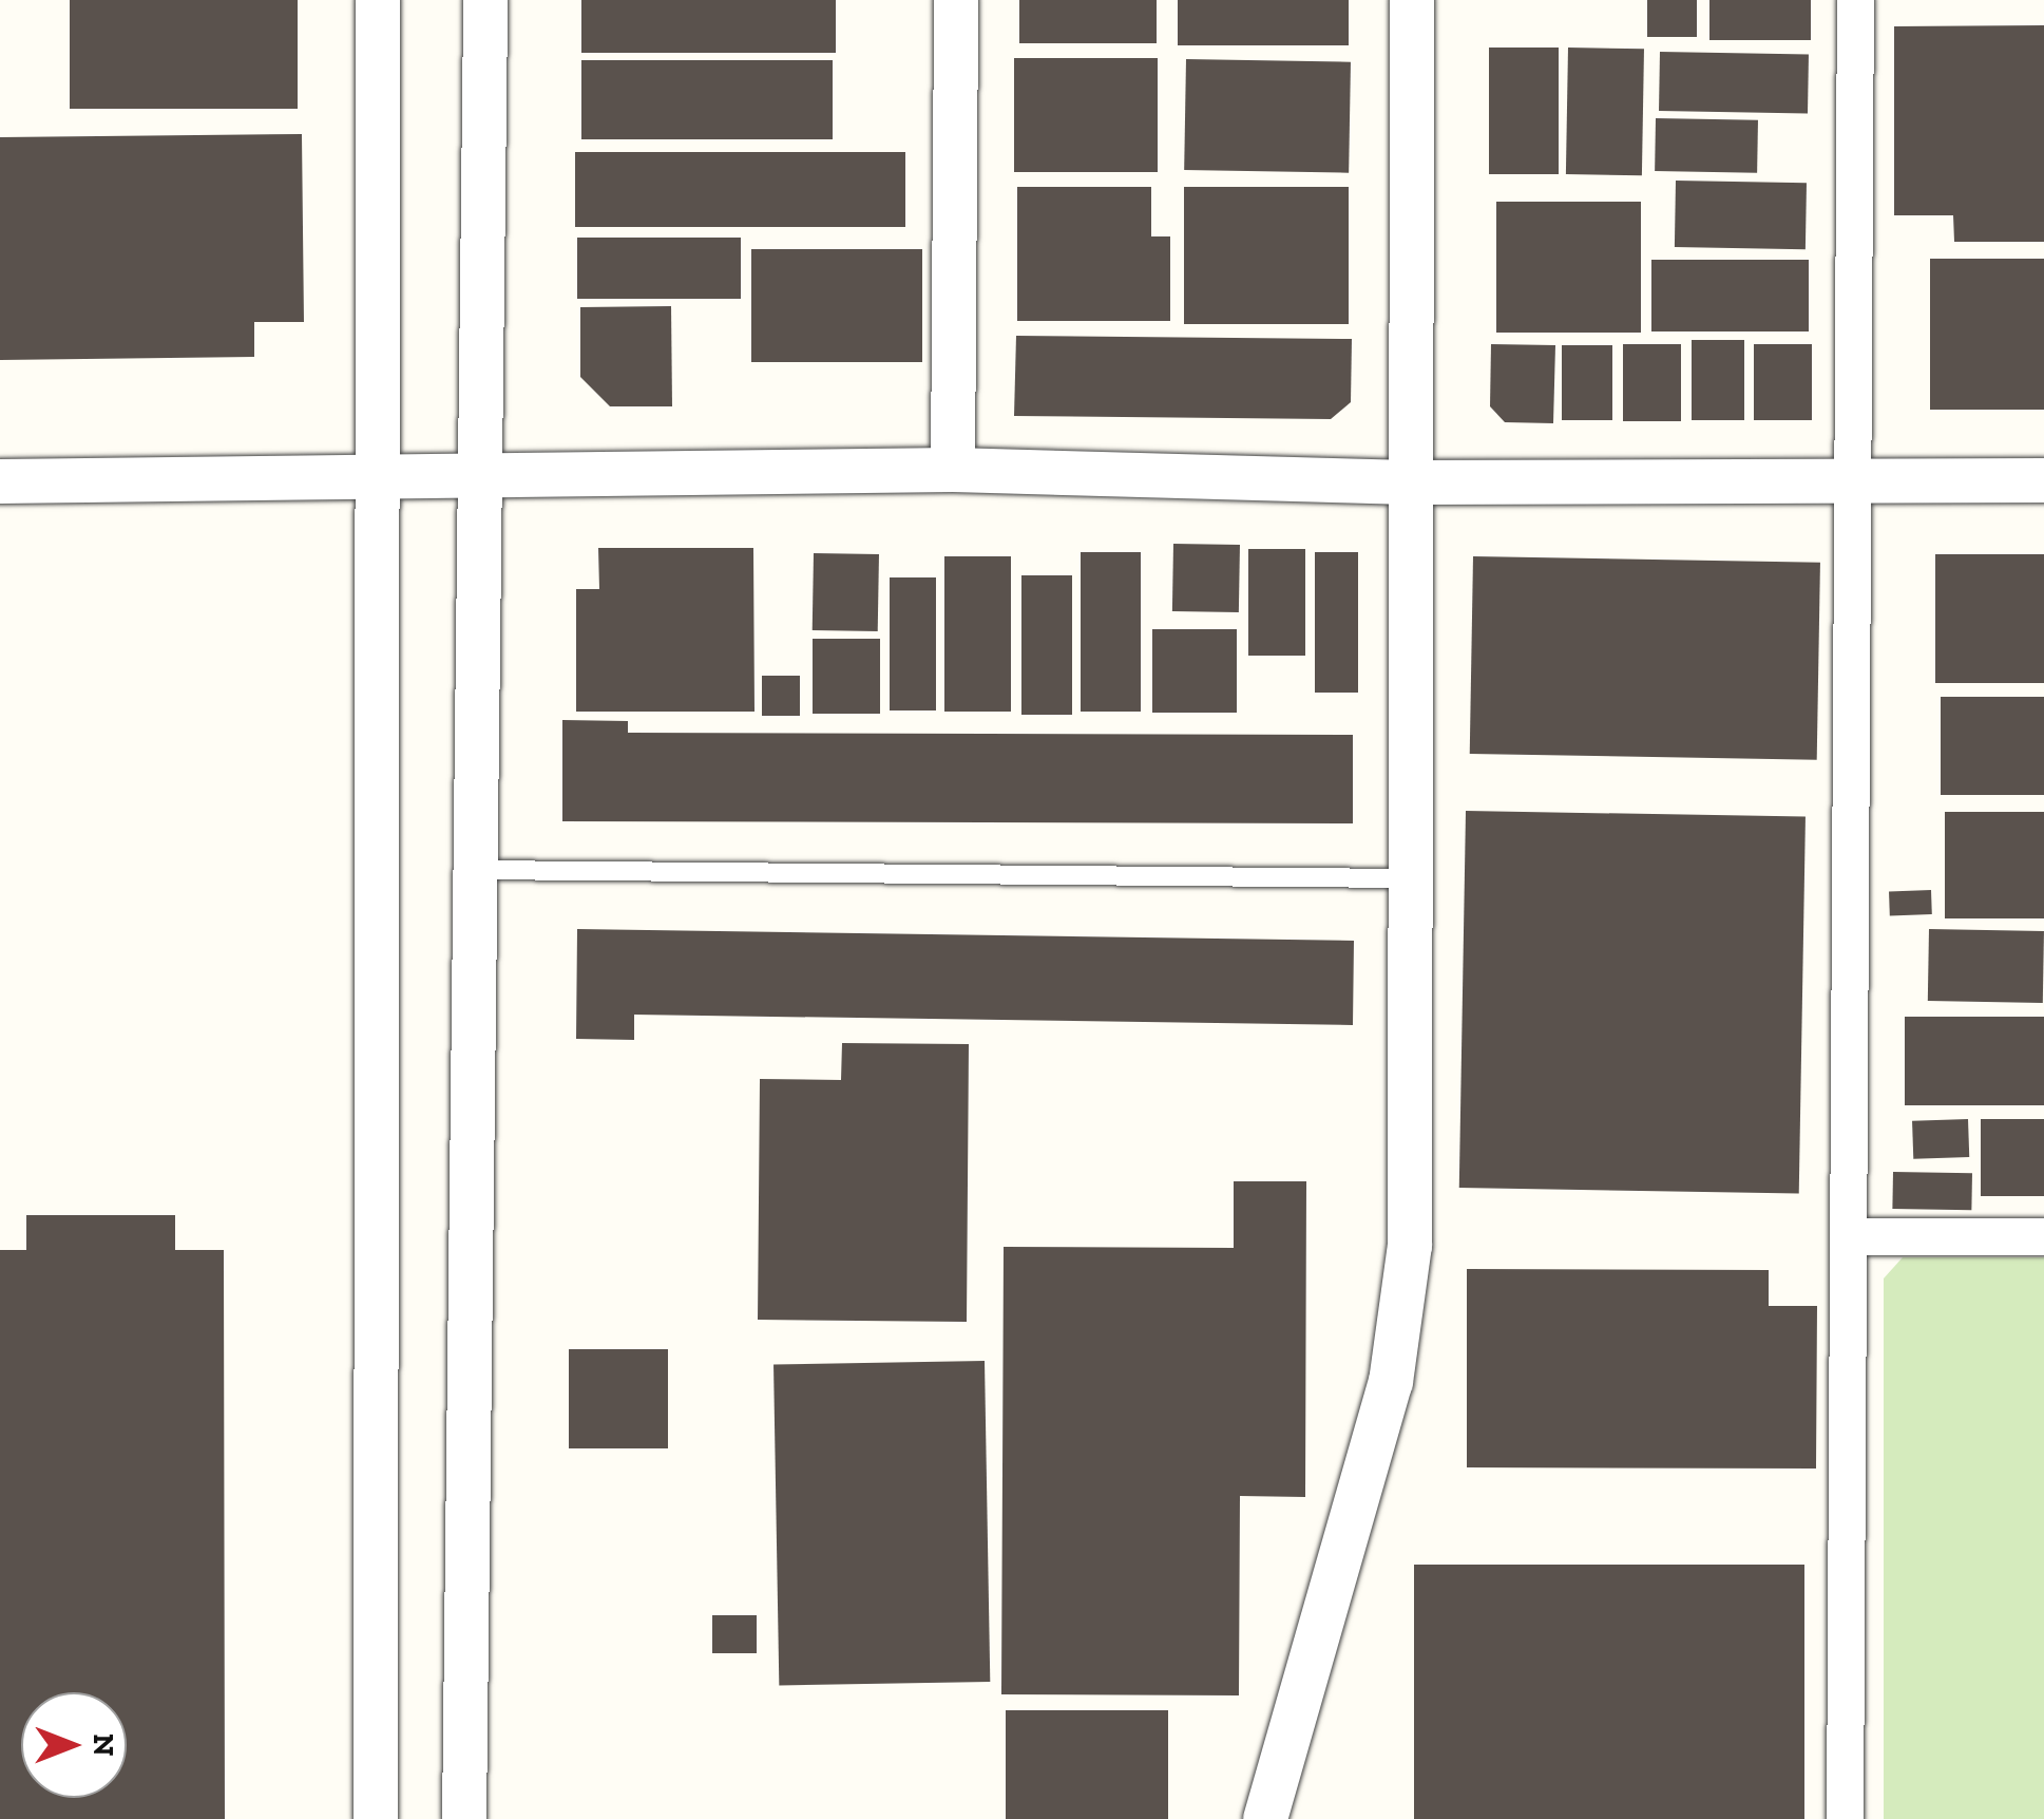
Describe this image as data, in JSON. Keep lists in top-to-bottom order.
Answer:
{
  "north": "right"
}
